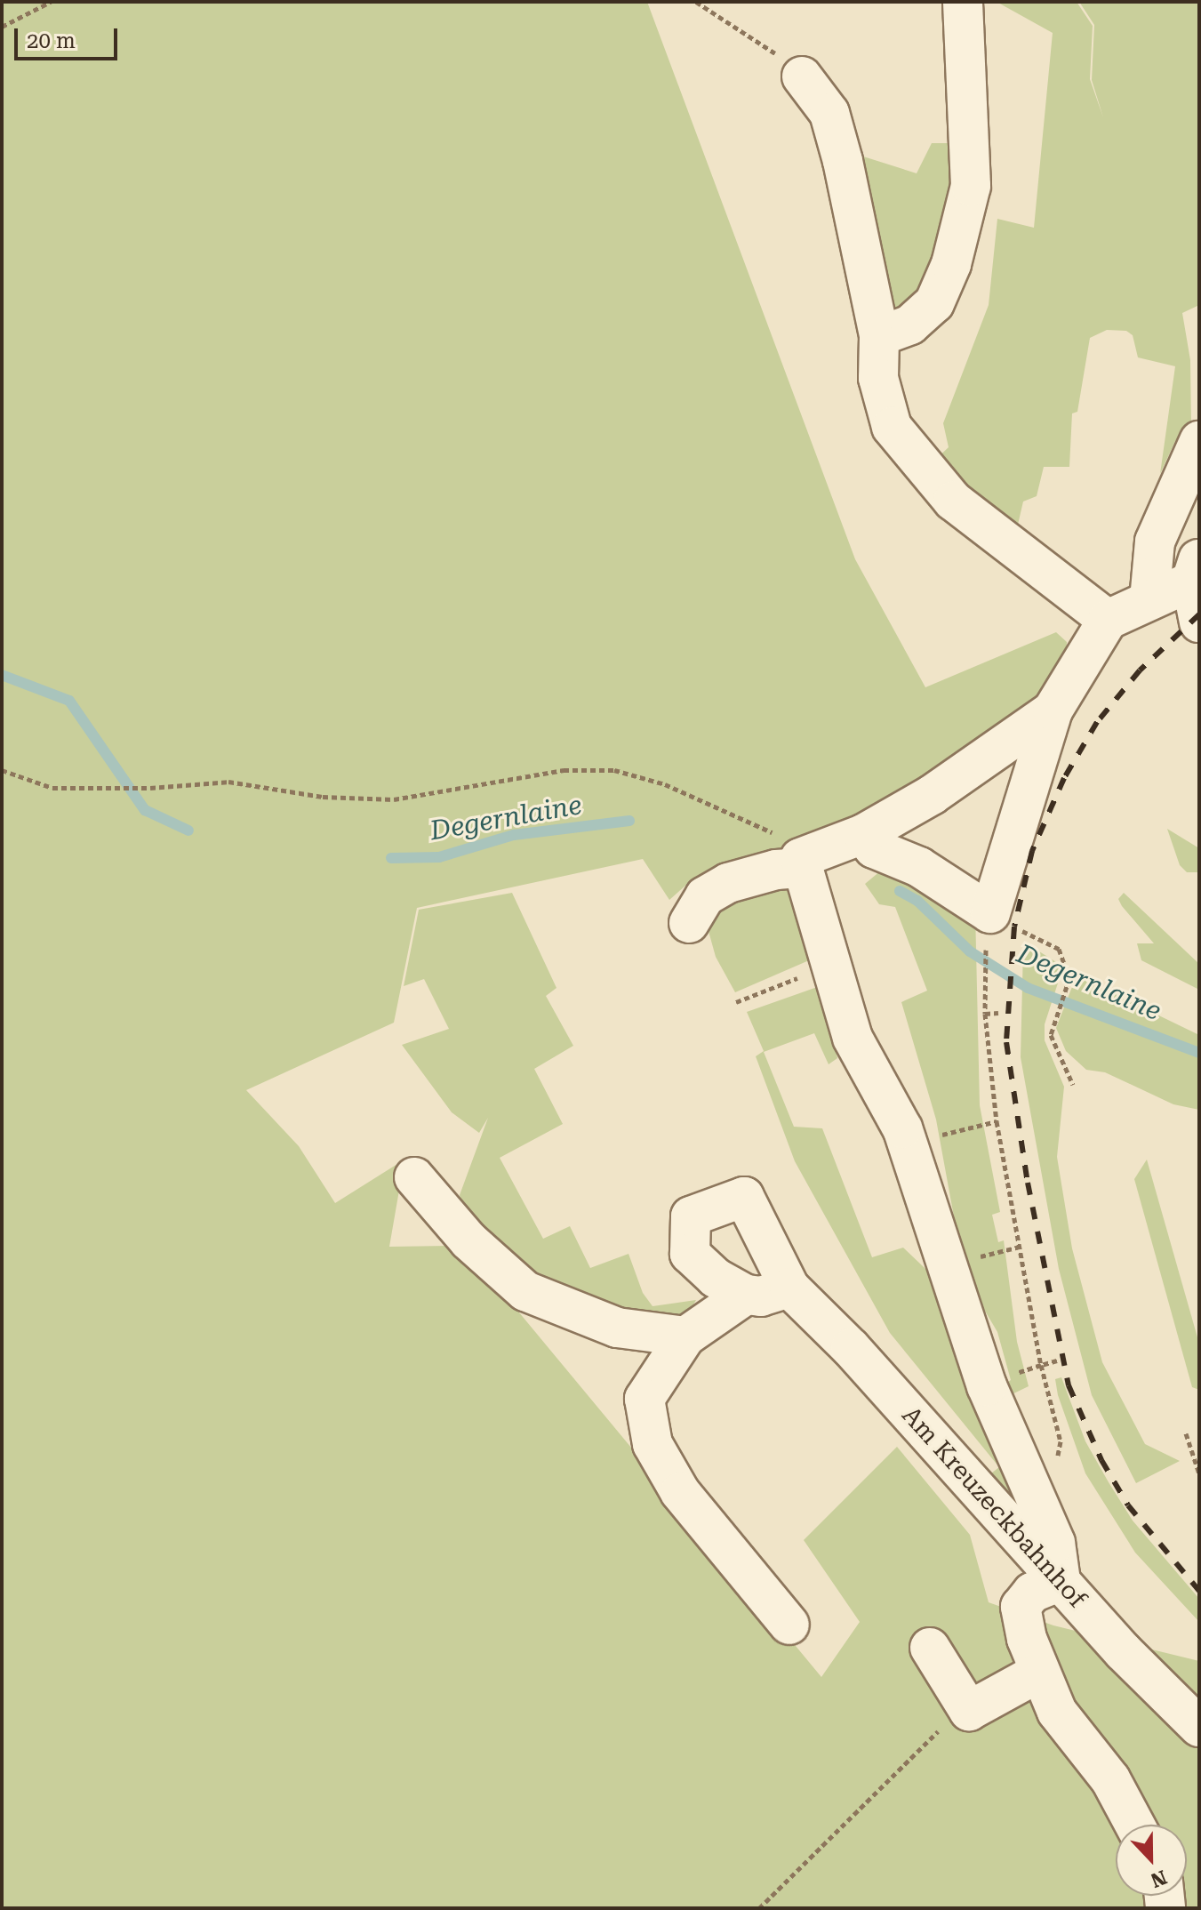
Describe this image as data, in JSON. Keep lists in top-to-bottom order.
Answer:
{
  "streets": {
    "street": ["Am Kreuzeckbahnhof"]
  },
  "water": ["Degernlaine"],
  "scale_bar": "20 m",
  "north": "bottom"
}
